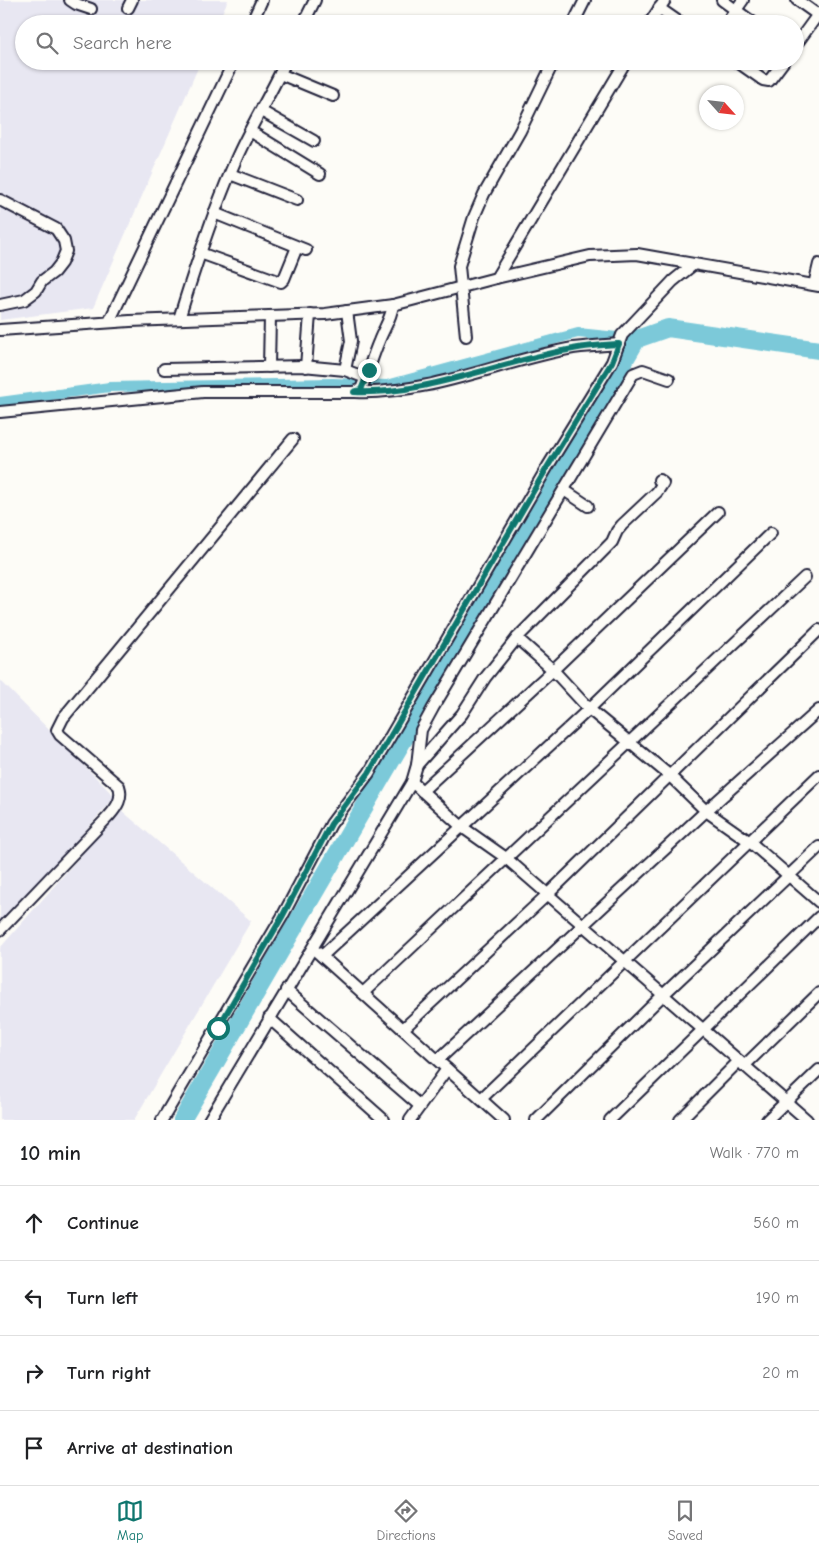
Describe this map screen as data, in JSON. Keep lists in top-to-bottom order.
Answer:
{
  "north": "bottom right",
  "page": {
    "search": "Search here",
    "heading": ["10 min", "Walk · 770 m"],
    "list": [
      ["Continue", "560 m"],
      ["Turn left", "190 m"],
      ["Turn right", "20 m"],
      "Arrive at destination"
    ],
    "nav": ["Map", "Directions", "Saved"]
  }
}
